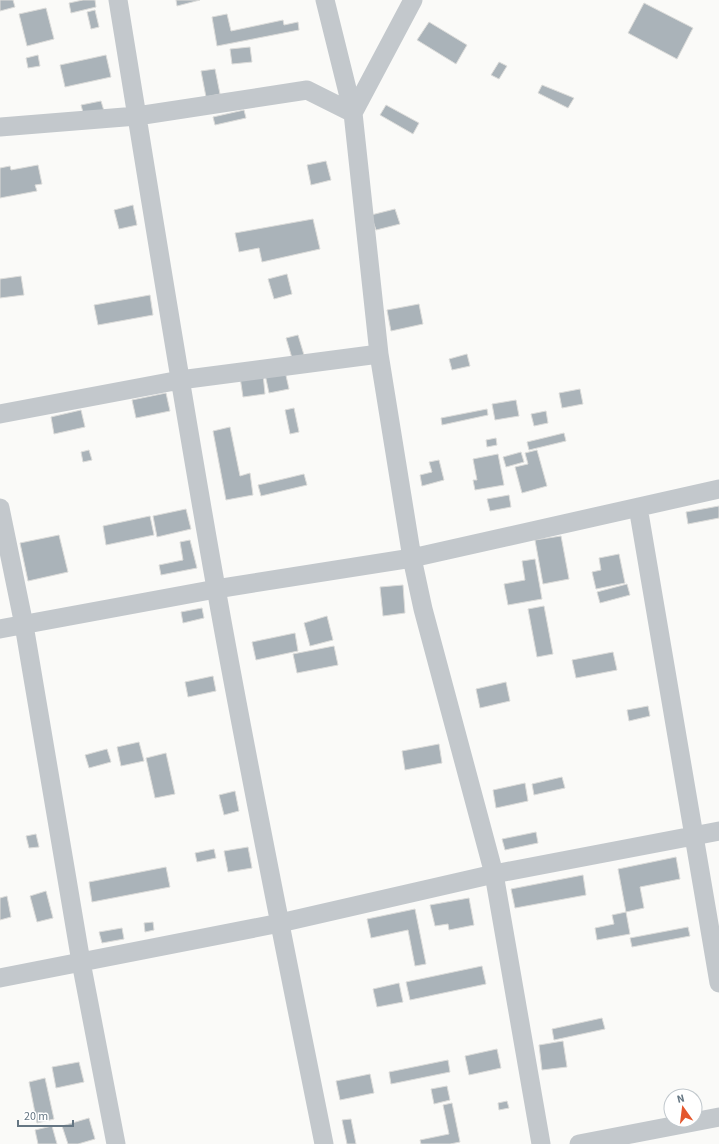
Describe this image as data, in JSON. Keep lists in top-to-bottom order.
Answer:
{
  "scale_bar": "20 m",
  "north": "top"
}
